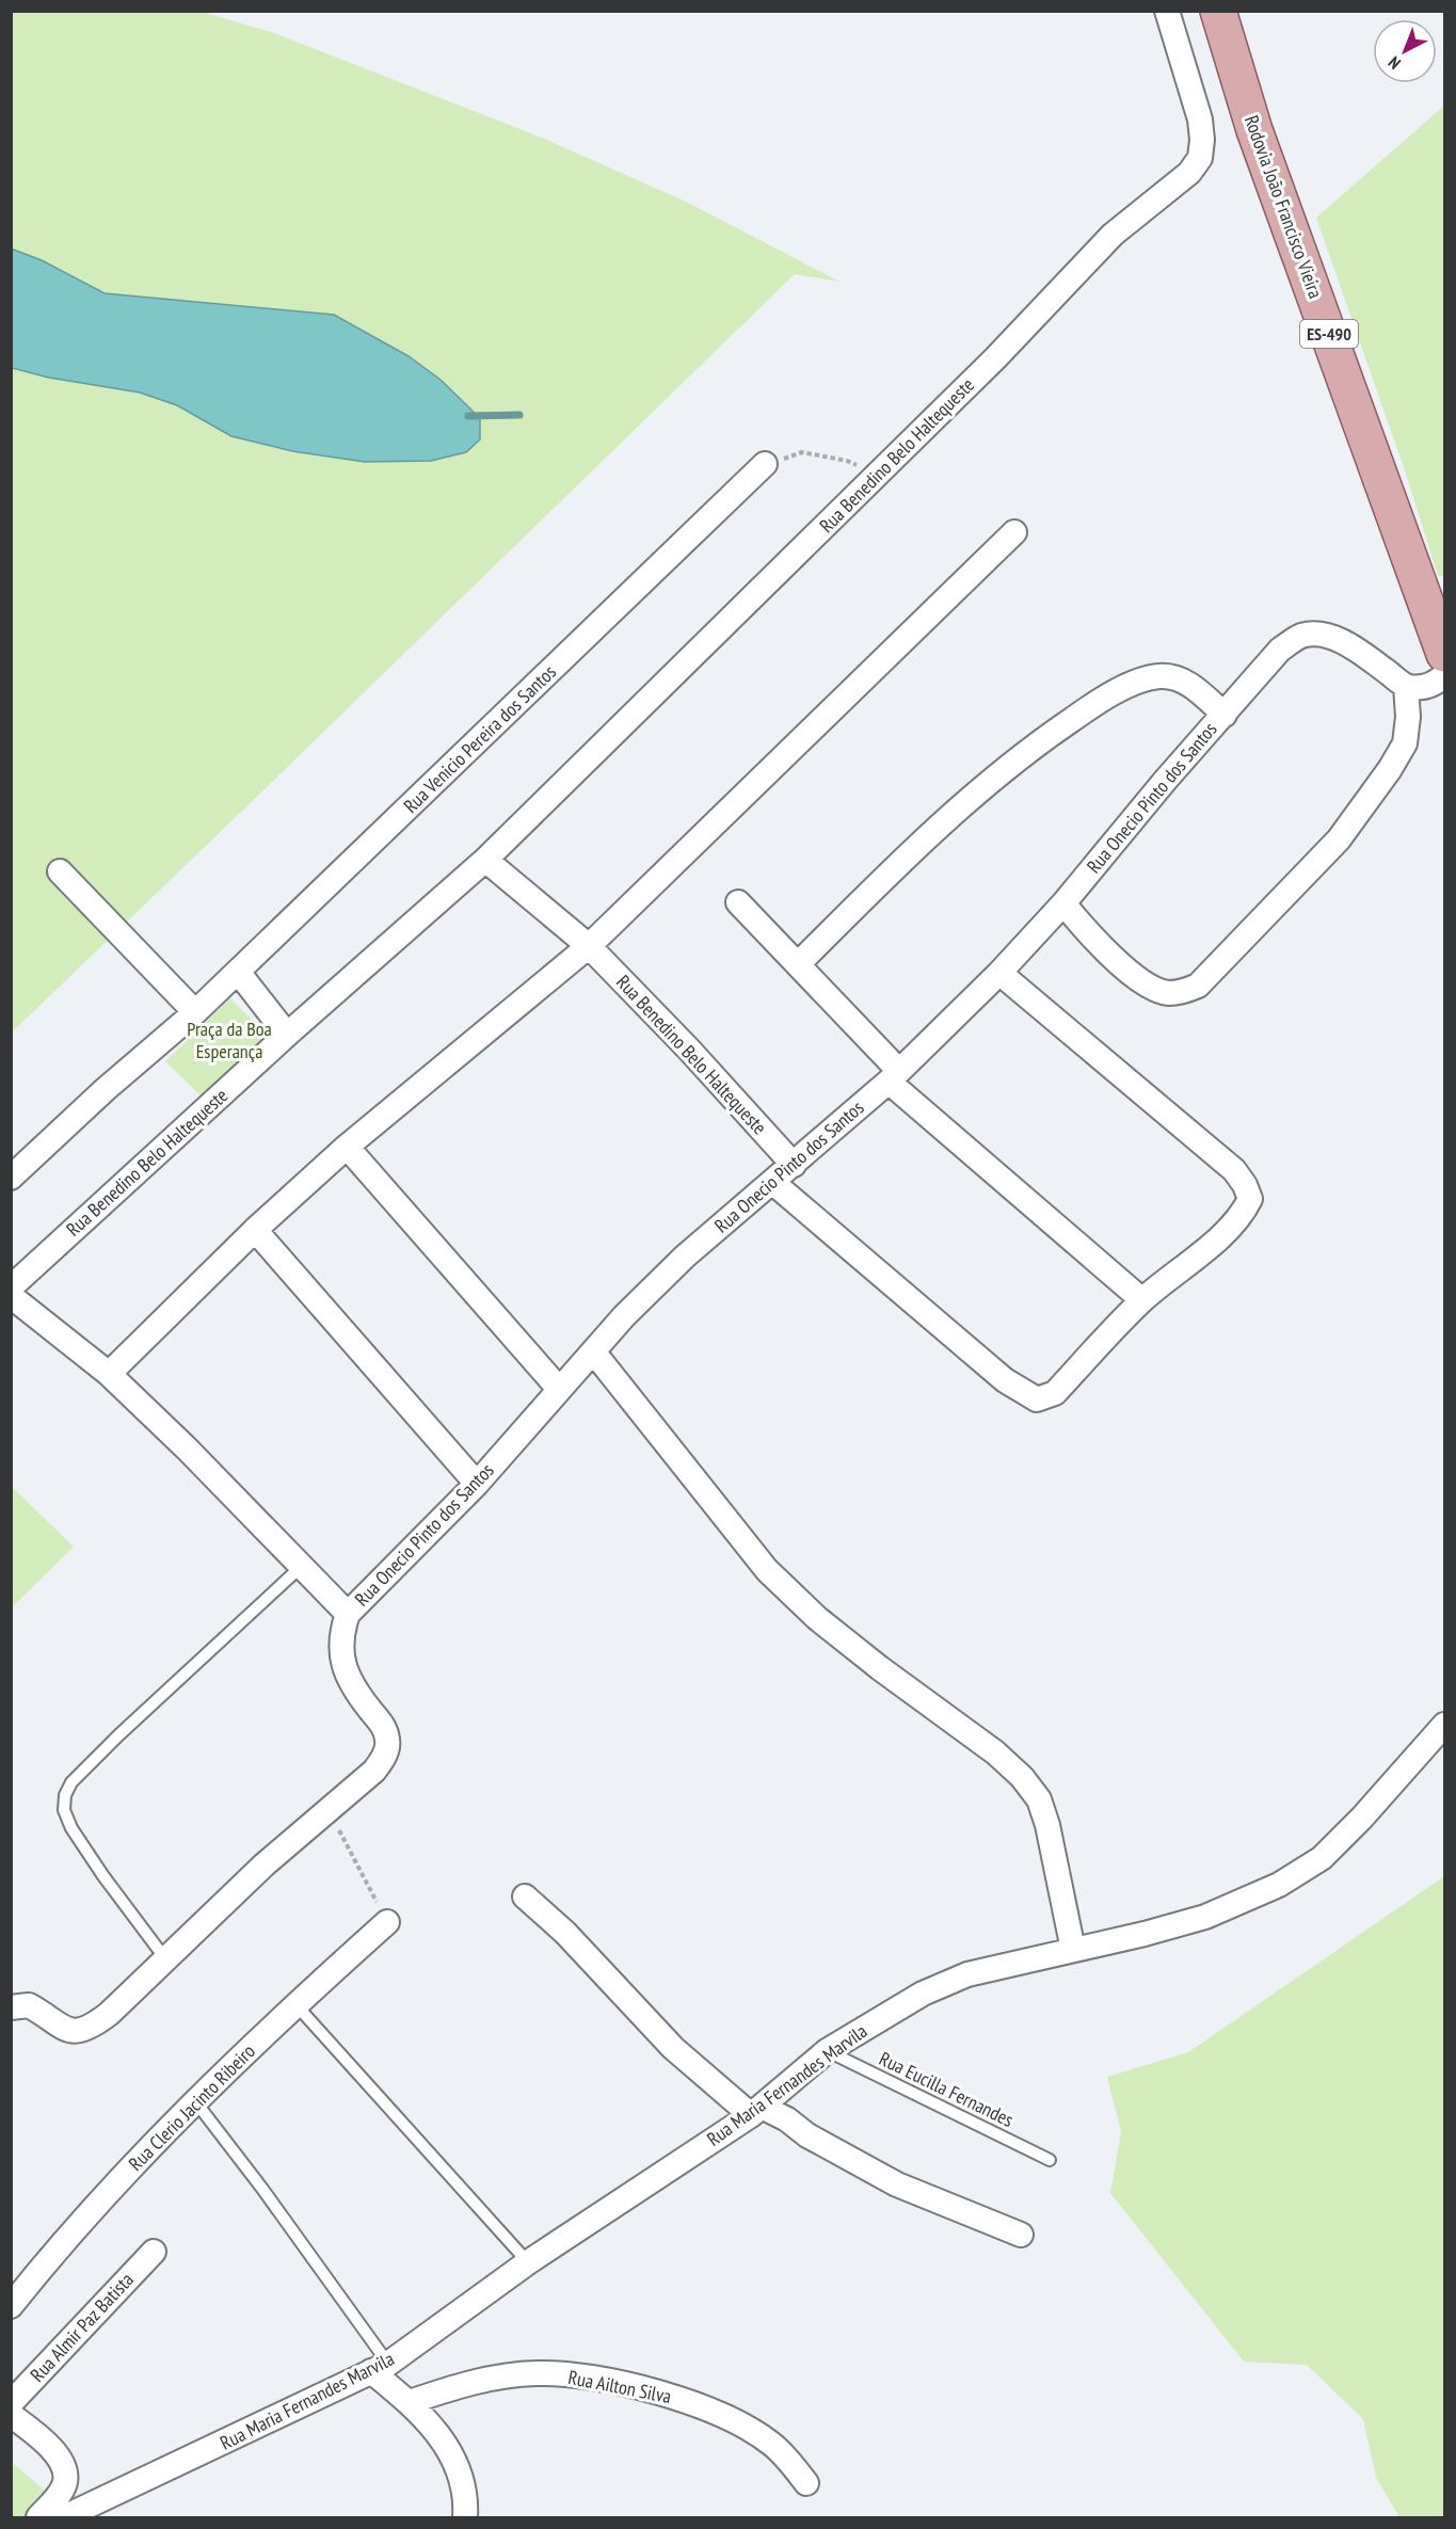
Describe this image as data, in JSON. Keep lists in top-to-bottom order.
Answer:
{
  "streets": {
    "main road": ["Rodovia João Francisco Vieira", "ES-490"],
    "street": [
      "Rua Benedino Belo Haltequeste",
      "Rua Venicio Pereira dos Santos",
      "Rua Onecio Pinto dos Santos",
      "Rua Maria Fernandes Marvila",
      "Rua Clerio Jacinto Ribeiro",
      "Rua Almir Paz Batista",
      "Rua Ailton Silva"
    ],
    "lane": ["Rua Eucilla Fernandes"]
  },
  "crossings": [
    ["Rua Benedino Belo Haltequeste", "Rua Onecio Pinto dos Santos"],
    ["Rua Maria Fernandes Marvila", "Rua Eucilla Fernandes"]
  ],
  "parks": ["Praça da Boa Esperança"],
  "north": "bottom left"
}
